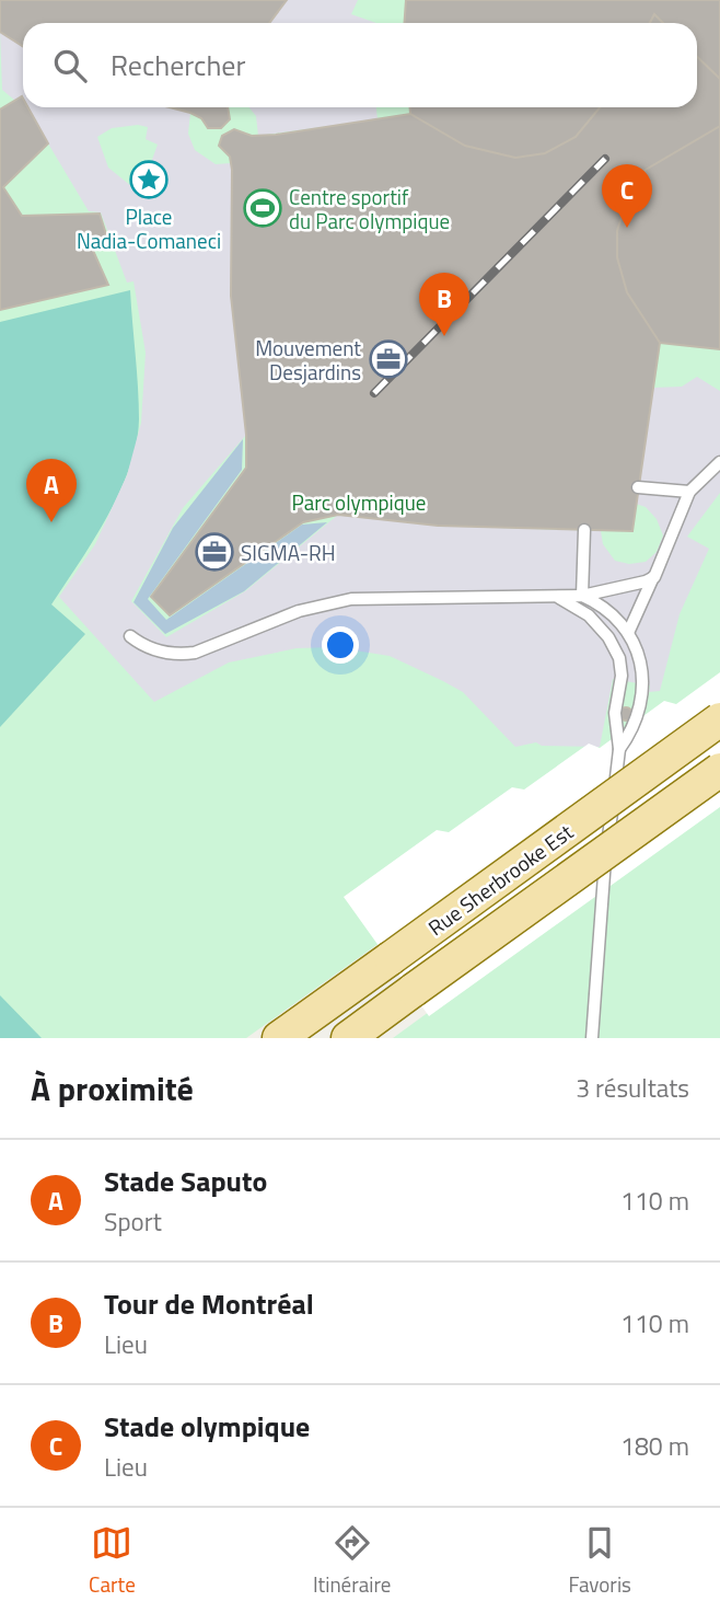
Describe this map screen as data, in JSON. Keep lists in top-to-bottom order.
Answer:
{
  "streets": {
    "main road": ["Rue Sherbrooke Est"]
  },
  "parks": ["Parc olympique"],
  "places": {
    "place": ["Place Nadia-Comaneci"],
    "sports": ["Centre sportif du Parc olympique"],
    "office": ["Mouvement Desjardins", "SIGMA-RH"]
  },
  "page": {
    "search": "Rechercher",
    "pins": ["C", "B", "A"],
    "heading": ["À proximité", "3 résultats"],
    "list": [
      {
        "mark": "A",
        "name": "Stade Saputo",
        "note": "Sport",
        "value": "110 m"
      },
      {
        "mark": "B",
        "name": "Tour de Montréal",
        "note": "Lieu",
        "value": "110 m"
      },
      {
        "mark": "C",
        "name": "Stade olympique",
        "note": "Lieu",
        "value": "180 m"
      }
    ],
    "nav": ["Carte", "Itinéraire", "Favoris"]
  }
}
